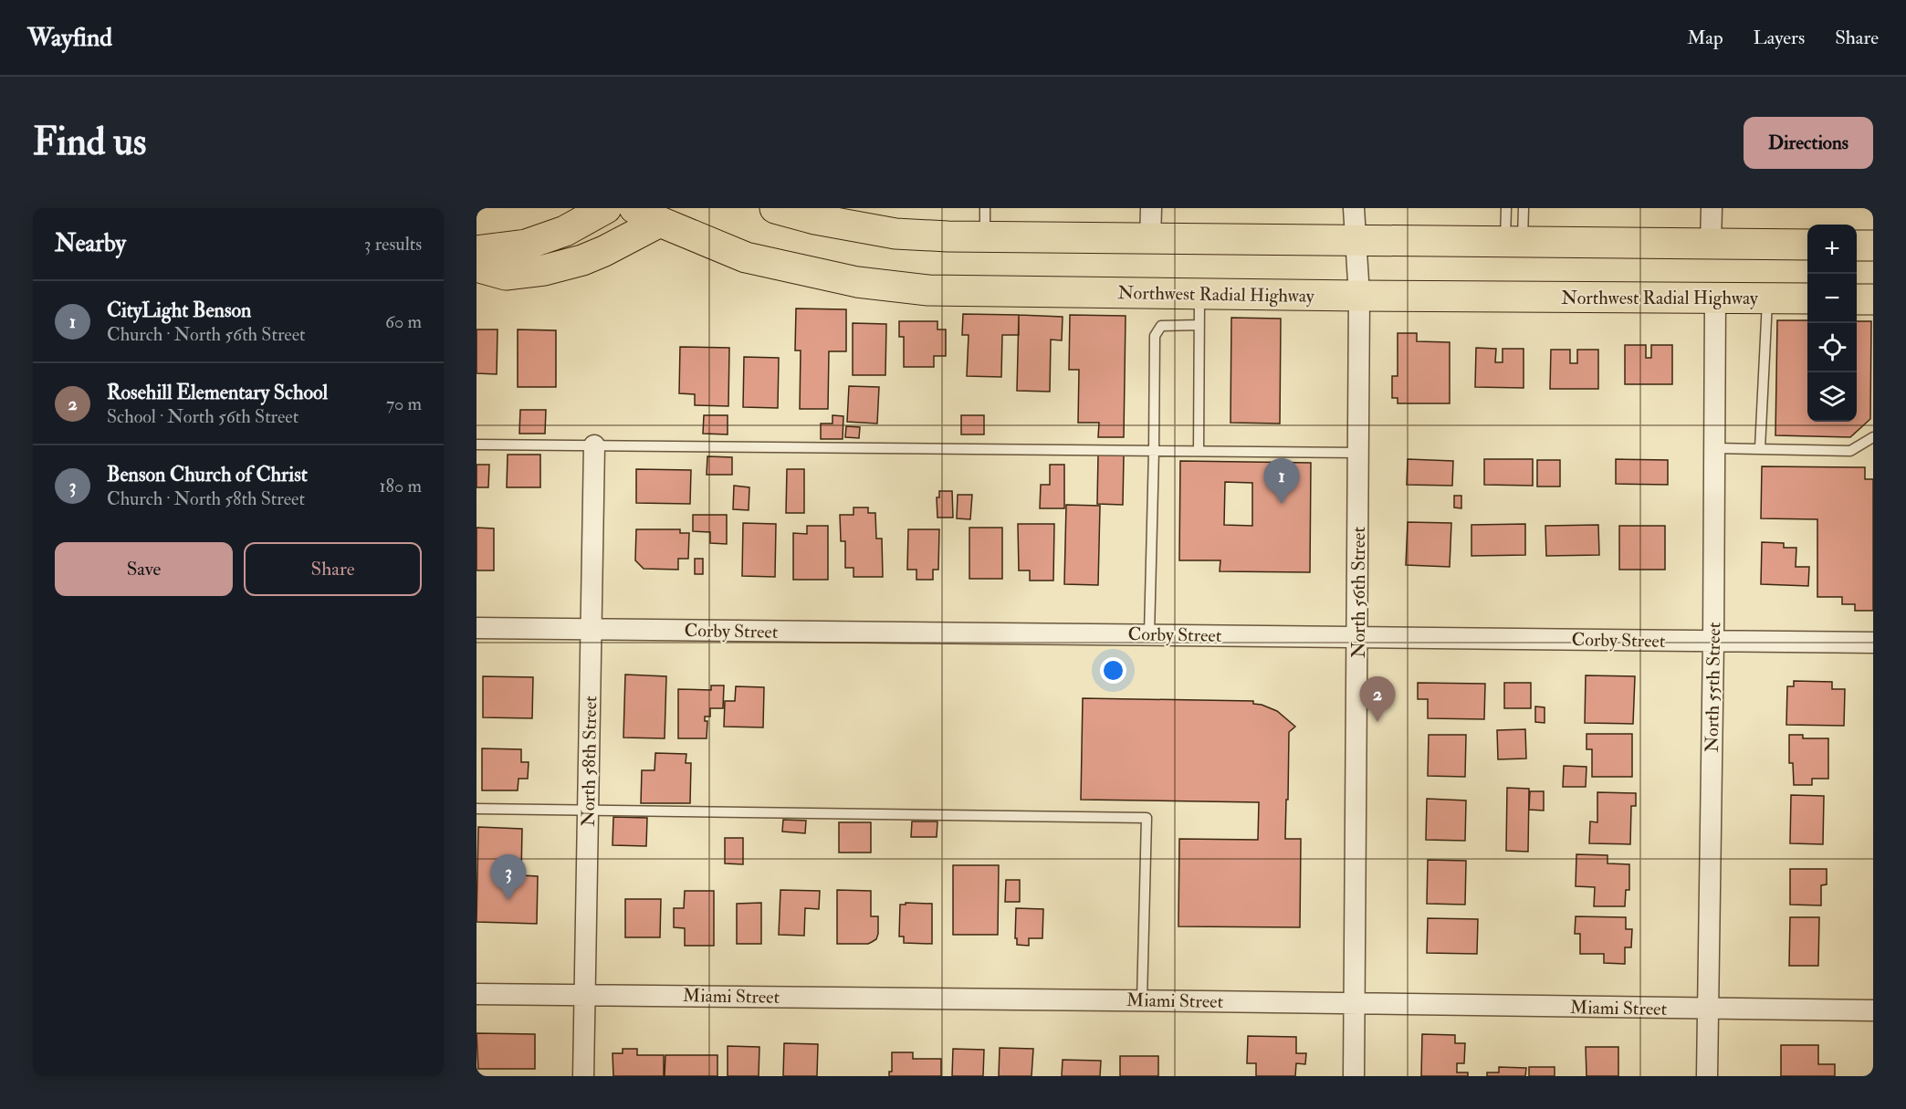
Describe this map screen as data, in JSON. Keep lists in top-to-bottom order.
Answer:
{
  "streets": {
    "main road": ["Northwest Radial Highway"],
    "street": [
      "North 56th Street",
      "Corby Street",
      "North 55th Street",
      "North 58th Street",
      "Miami Street"
    ]
  },
  "crossings": [
    ["Northwest Radial Highway", "North 56th Street"],
    ["Northwest Radial Highway", "North 55th Street"],
    ["North 56th Street", "Corby Street"],
    ["North 56th Street", "Miami Street"],
    ["Corby Street", "North 55th Street"],
    ["Corby Street", "North 58th Street"],
    ["North 55th Street", "Miami Street"],
    ["North 58th Street", "Miami Street"]
  ],
  "page": {
    "header": "Wayfind",
    "nav": ["Map", "Layers", "Share"],
    "buttons": [
      "Directions",
      ["Save", "Share"]
    ],
    "title": "Find us",
    "heading": ["Nearby", "3 results"],
    "map_buttons": ["+", "−"],
    "list": [
      {
        "mark": "1",
        "name": "CityLight Benson",
        "note": "Church · North 56th Street",
        "value": "60 m"
      },
      {
        "mark": "2",
        "name": "Rosehill Elementary School",
        "note": "School · North 56th Street",
        "value": "70 m"
      },
      {
        "mark": "3",
        "name": "Benson Church of Christ",
        "note": "Church · North 58th Street",
        "value": "180 m"
      }
    ],
    "pins": ["1", "2", "3"]
  }
}
